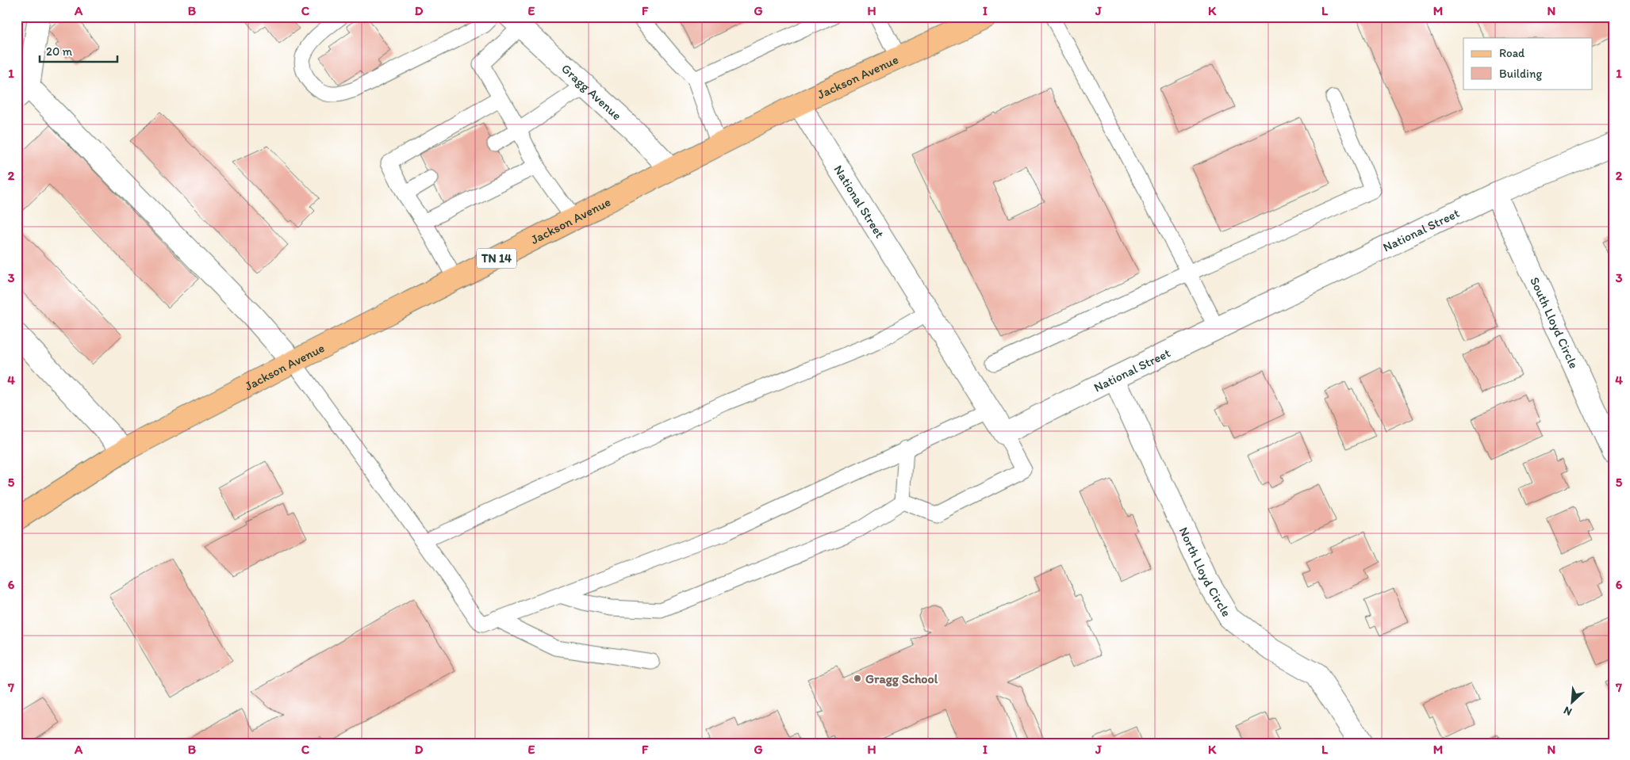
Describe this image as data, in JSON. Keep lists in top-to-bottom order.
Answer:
{
  "streets": {
    "main road": ["Jackson Avenue", "TN 14"],
    "street": [
      "Gragg Avenue",
      "National Street",
      "South Lloyd Circle",
      "North Lloyd Circle"
    ]
  },
  "crossings": [
    ["Jackson Avenue", "Gragg Avenue"],
    ["Jackson Avenue", "National Street"],
    ["National Street", "South Lloyd Circle"],
    ["National Street", "North Lloyd Circle"]
  ],
  "places": ["Gragg School"],
  "legend": ["Road", "Building"],
  "scale_bar": "20 m",
  "north": "bottom left",
  "grid": {
    "columns": [
      "A",
      "B",
      "C",
      "D",
      "E",
      "F",
      "G",
      "H",
      "I",
      "J",
      "K",
      "L",
      "M",
      "N"
    ],
    "rows": [
      "1",
      "2",
      "3",
      "4",
      "5",
      "6",
      "7"
    ]
  }
}
